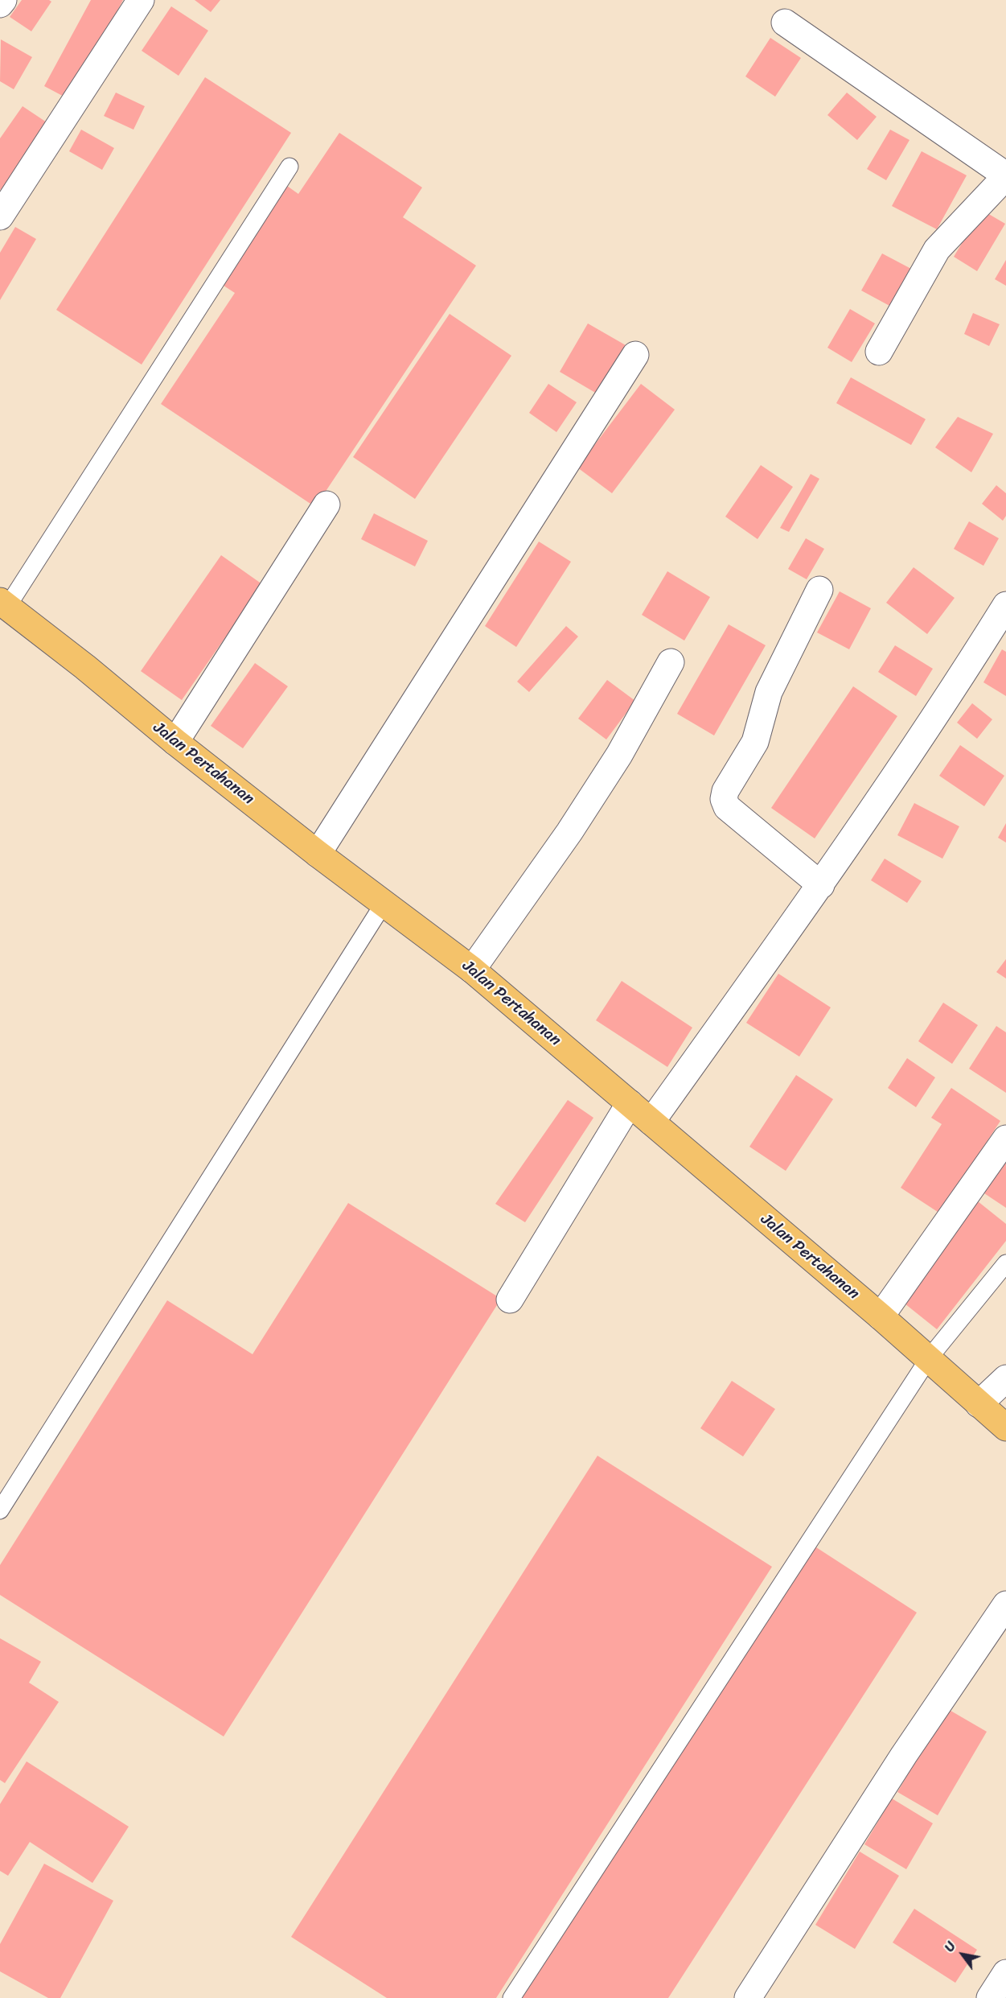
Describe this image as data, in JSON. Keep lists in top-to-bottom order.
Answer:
{
  "streets": {
    "main road": ["Jalan Pertahanan"]
  },
  "north": "top left"
}
